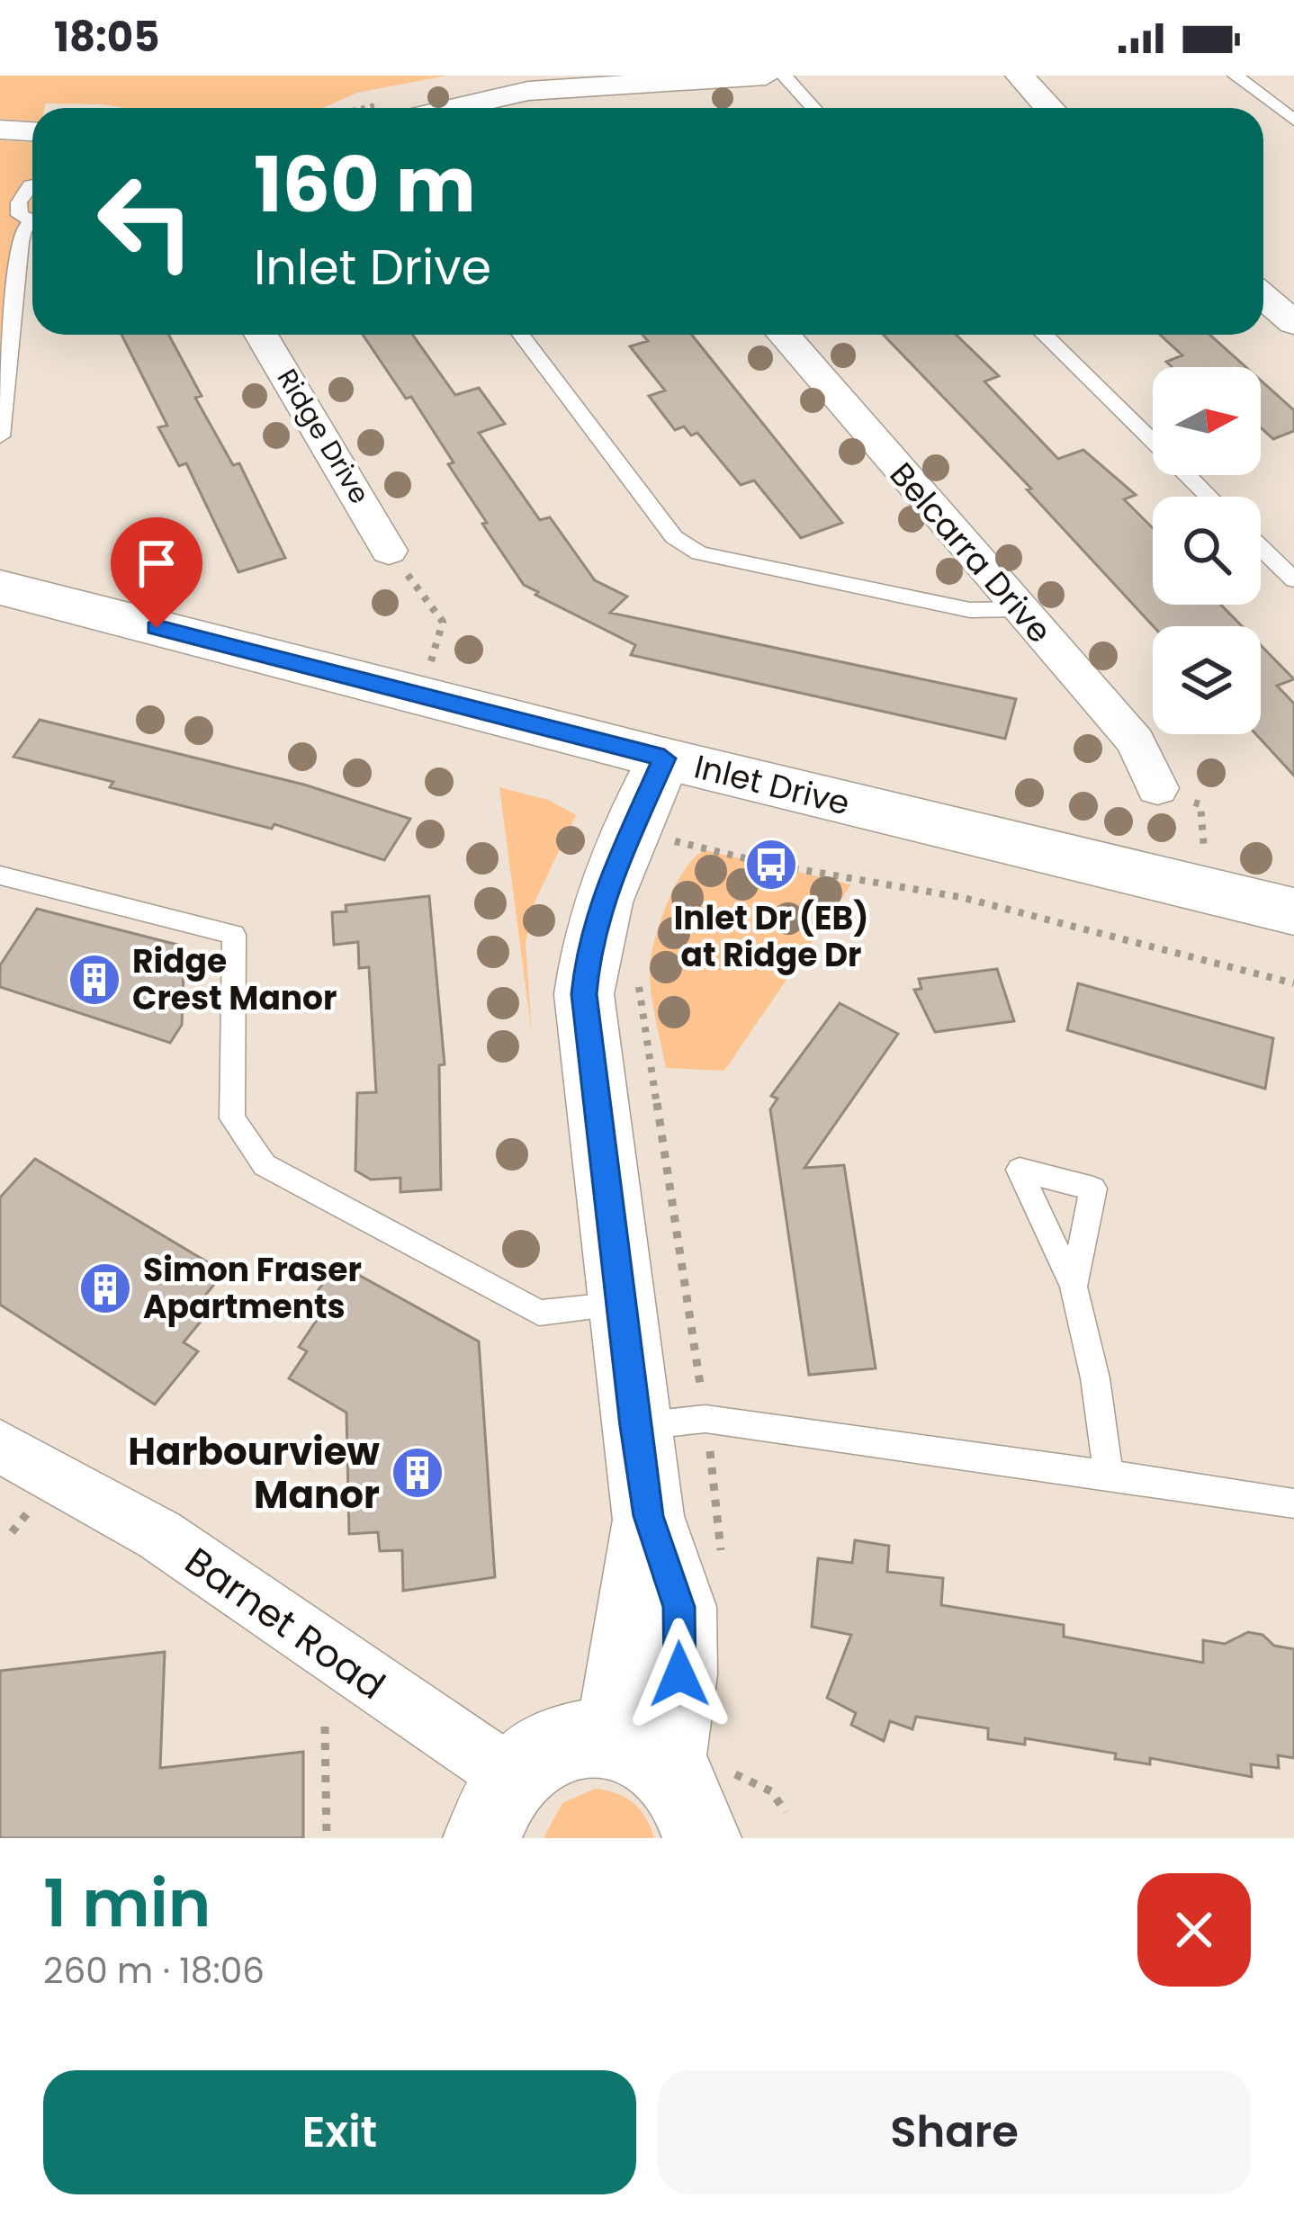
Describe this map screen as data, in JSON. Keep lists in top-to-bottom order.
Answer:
{
  "streets": {
    "main road": ["Inlet Drive"],
    "street": ["Ridge Drive", "Belcarra Drive", "Barnet Road"]
  },
  "places": {
    "bus stop": ["Inlet Dr (EB) at Ridge Dr"],
    "building": ["Ridge Crest Manor", "Simon Fraser Apartments", "Harbourview Manor"]
  },
  "north": "right",
  "page": {
    "status": "18:05",
    "turn": ["160 m", "Inlet Drive"],
    "heading": ["1 min", "260 m · 18:06"],
    "buttons": ["Exit", "Share"]
  }
}
